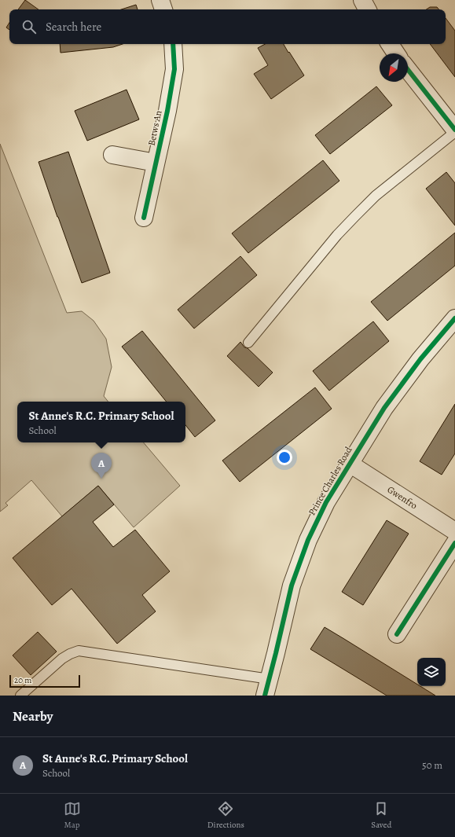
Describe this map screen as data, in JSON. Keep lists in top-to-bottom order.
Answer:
{
  "streets": {
    "street": ["Betws An", "Prince Charles Road", "Gwenfro"]
  },
  "crossings": [
    ["Prince Charles Road", "Gwenfro"]
  ],
  "scale_bar": "20 m",
  "north": "bottom left",
  "page": {
    "search": "Search here",
    "popup": ["St Anne's R.C. Primary School", "School"],
    "pins": "A",
    "scale": "20 m",
    "heading": "Nearby",
    "list": [
      {
        "mark": "A",
        "name": "St Anne's R.C. Primary School",
        "note": "School",
        "value": "50 m"
      }
    ],
    "nav": ["Map", "Directions", "Saved"]
  }
}
